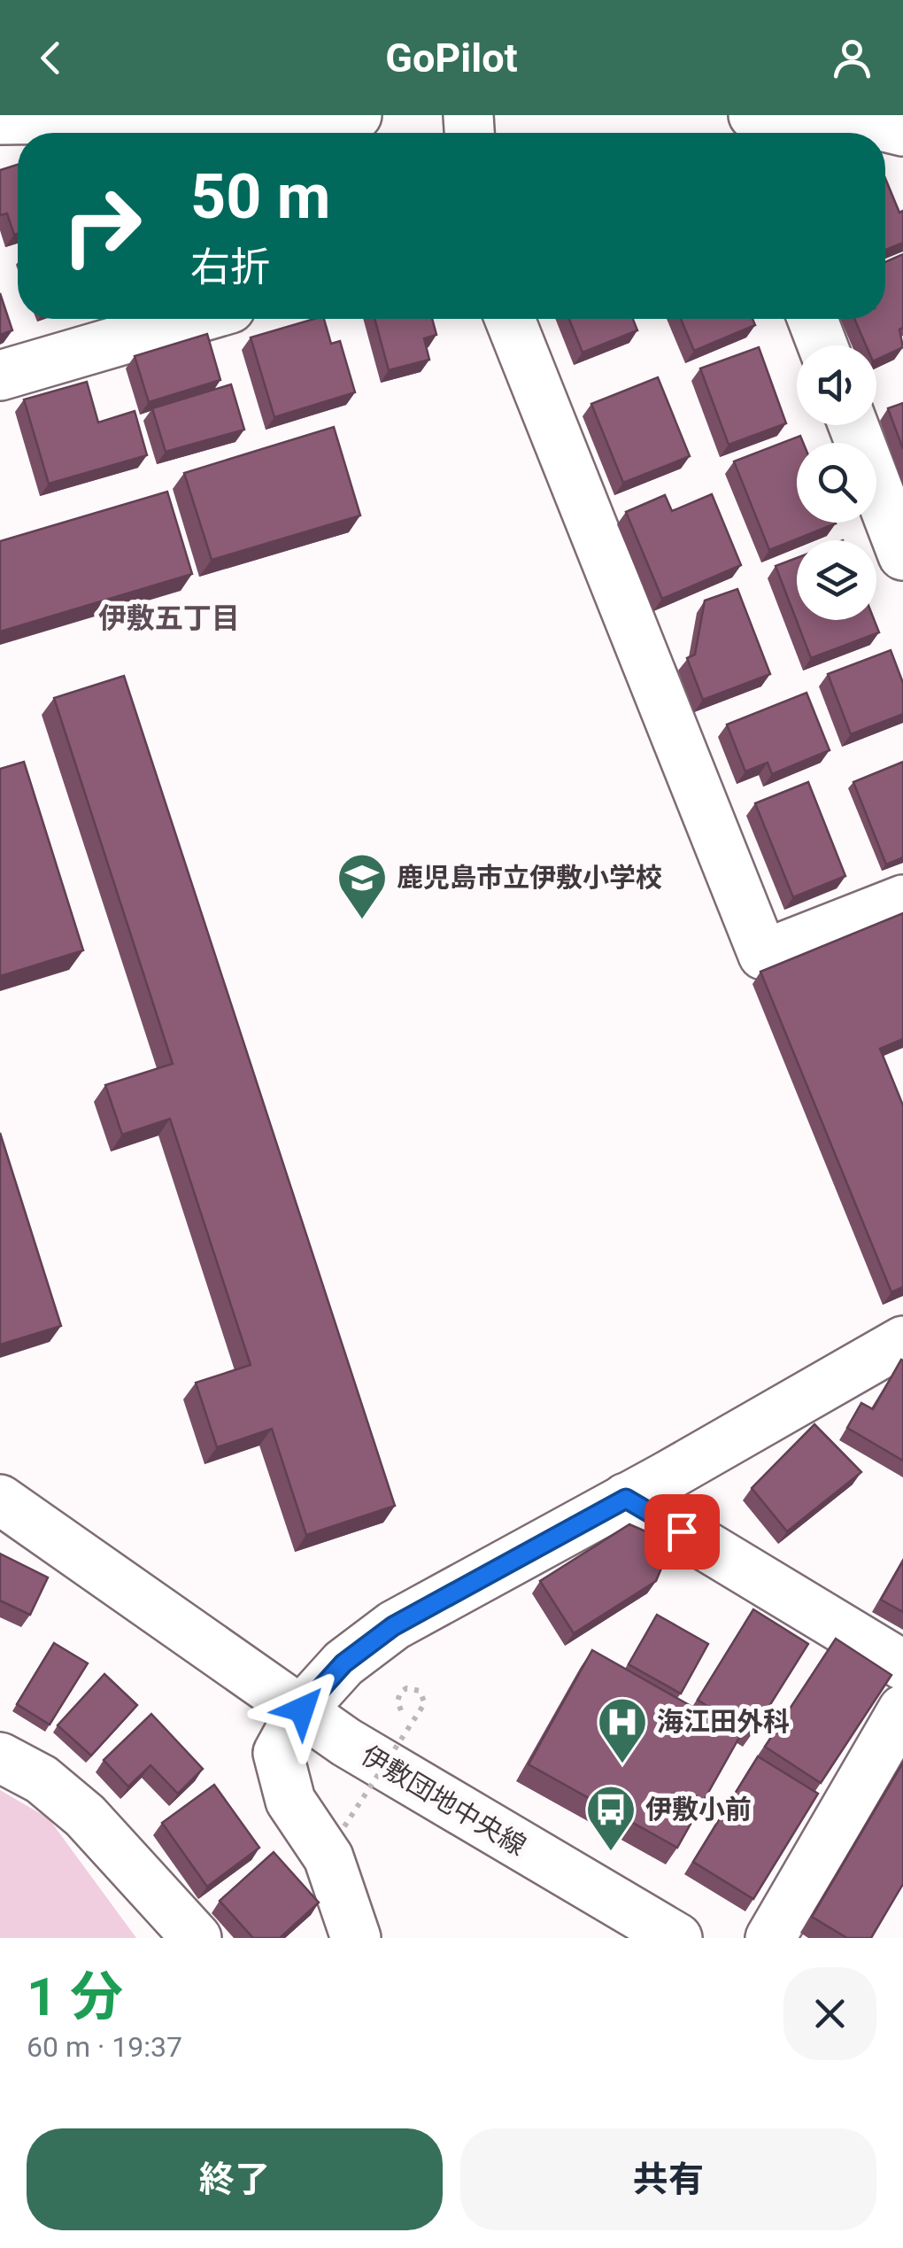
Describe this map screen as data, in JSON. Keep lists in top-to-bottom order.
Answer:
{
  "streets": {
    "street": ["伊敷団地中央線"]
  },
  "districts": ["伊敷五丁目"],
  "places": {
    "school or university": ["鹿児島市立伊敷小学校"],
    "hospital": ["海江田外科"],
    "bus stop": ["伊敷小前"]
  },
  "page": {
    "header": "GoPilot",
    "turn": ["50 m", "右折"],
    "heading": ["1 分", "60 m · 19:37"],
    "buttons": ["終了", "共有"]
  }
}
